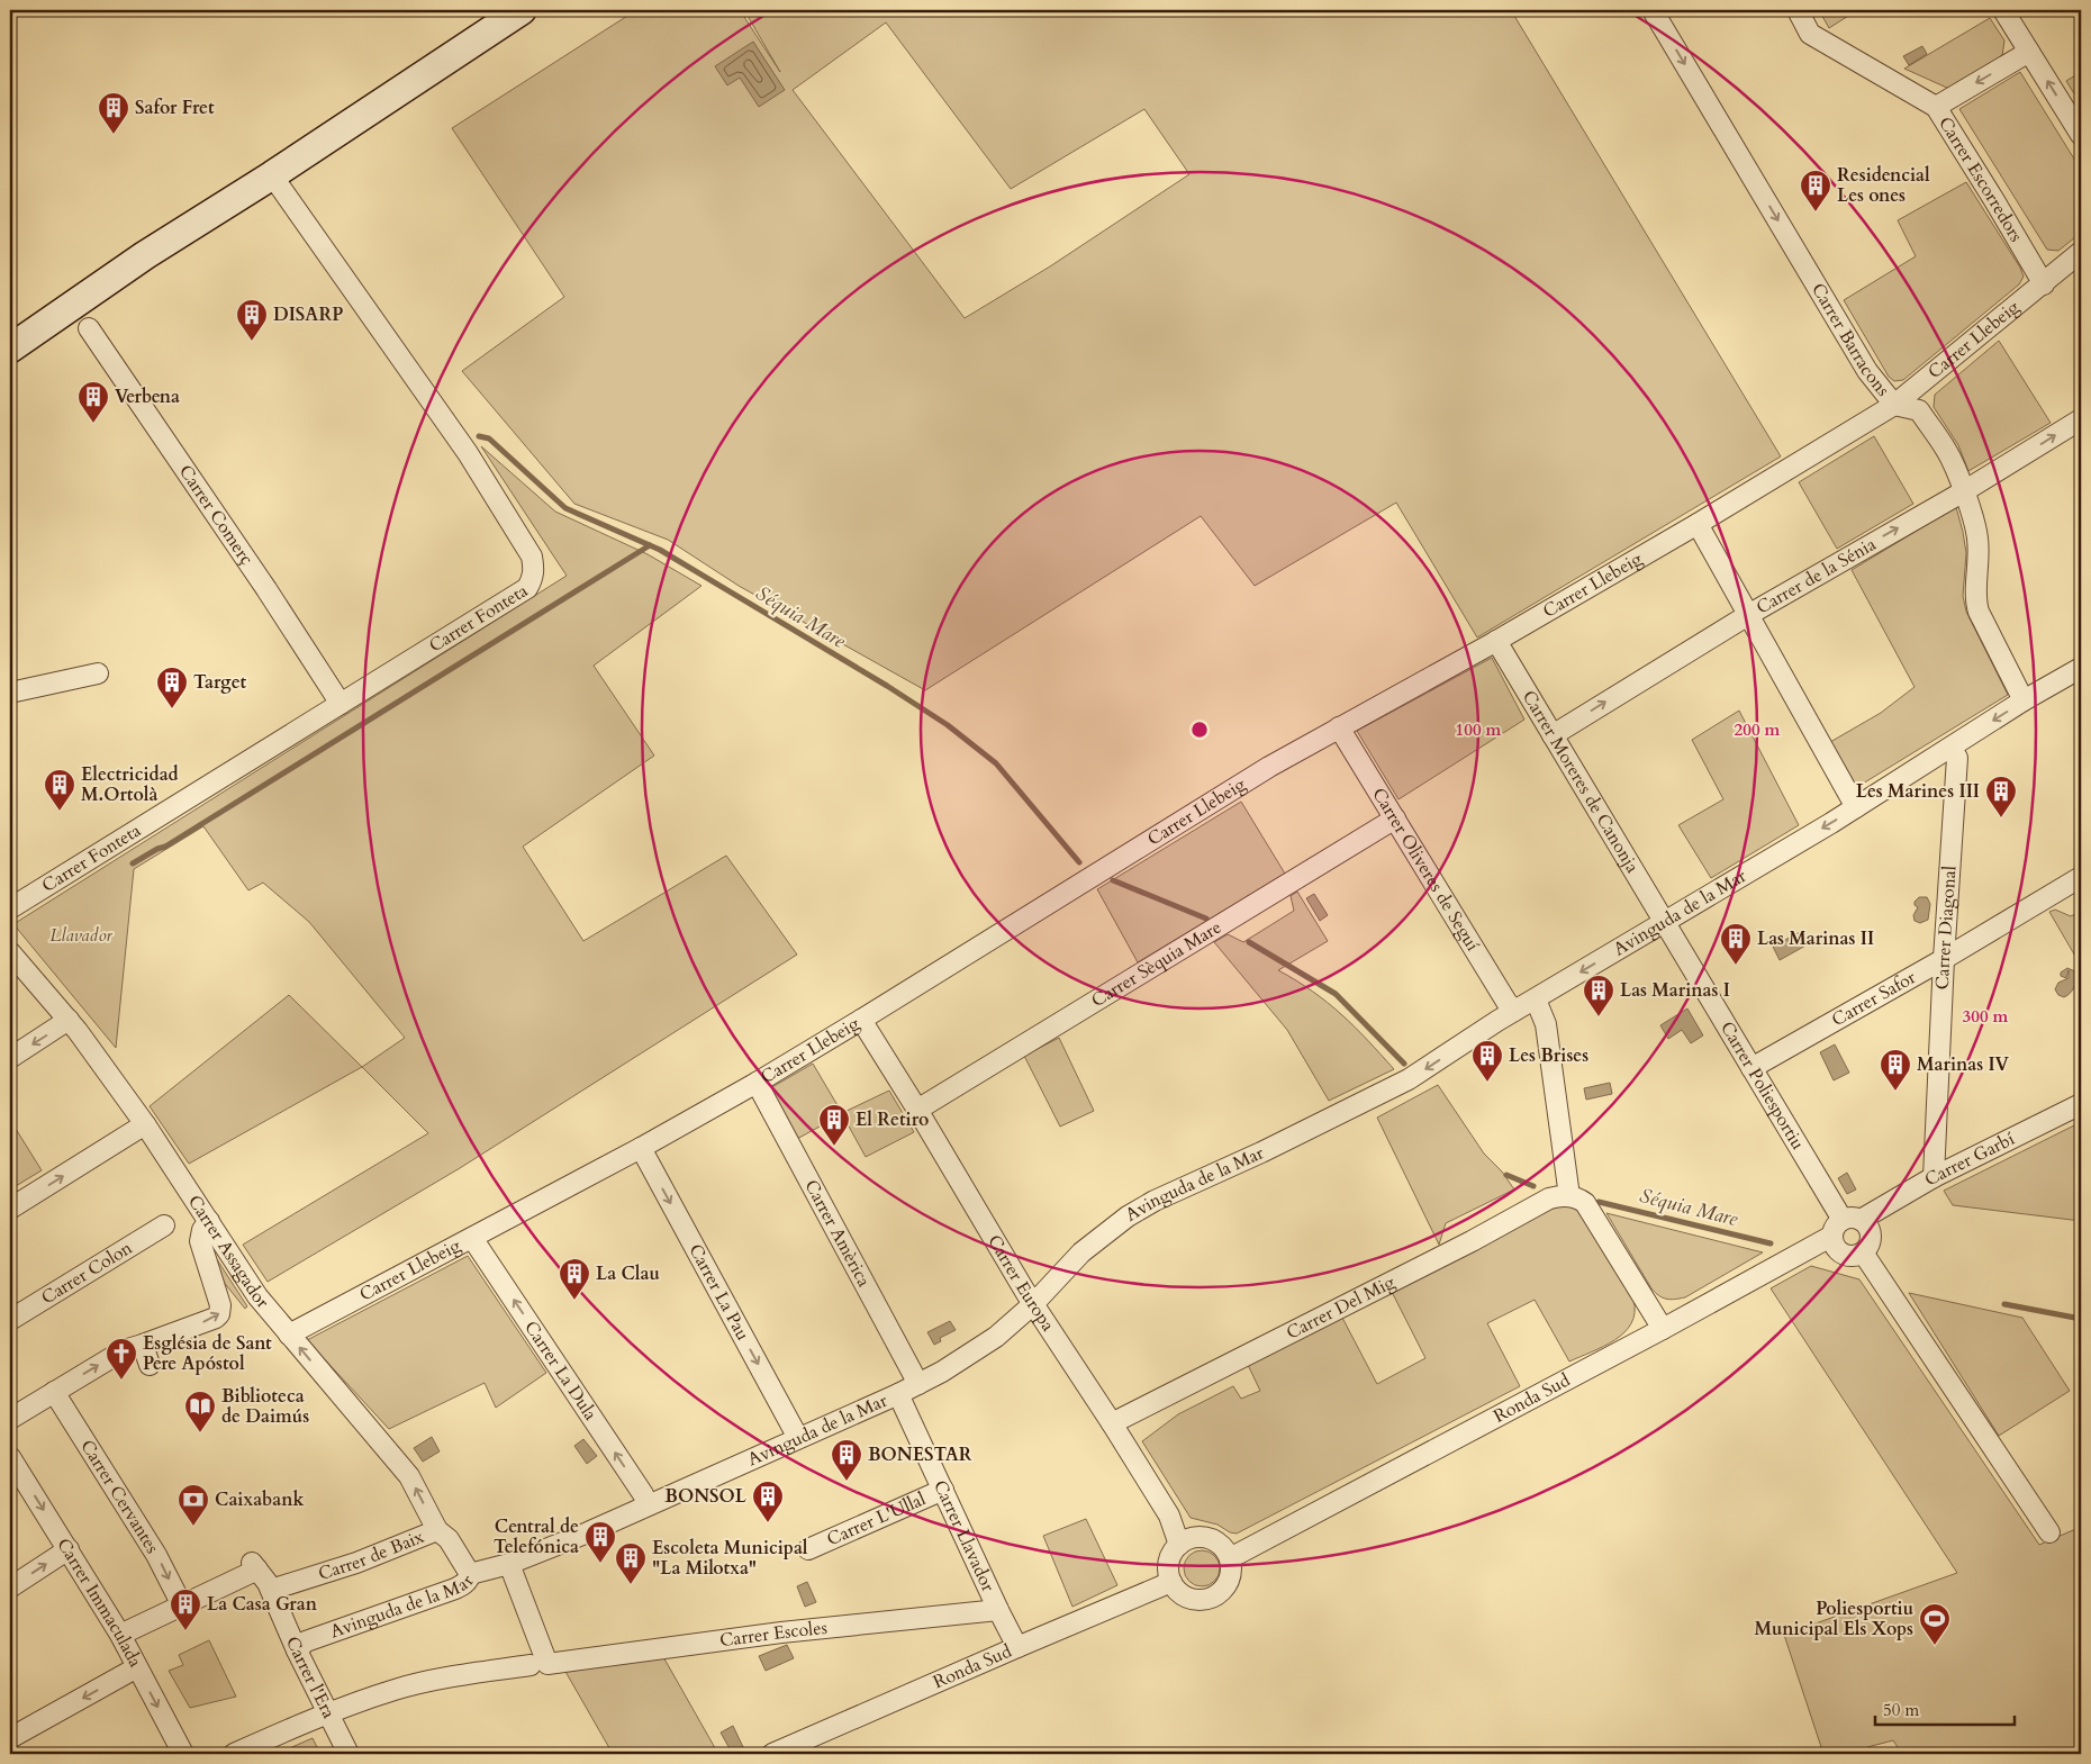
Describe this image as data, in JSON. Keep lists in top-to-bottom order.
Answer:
{
  "streets": {
    "street": [
      "Carrer Escorredors",
      "Carrer Barracons",
      "Carrer Llebeig",
      "Carrer Comerç",
      "Carrer de la Sénia",
      "Carrer Fonteta",
      "Carrer Moreres de Canonja",
      "Carrer Oliveres de Seguí",
      "Avinguda de la Mar",
      "Carrer Diagonal",
      "Carrer Sèquia Mare",
      "Carrer Safor",
      "Carrer Poliesportiu",
      "Carrer Garbí",
      "Carrer Amèrica",
      "Carrer Assagador",
      "Carrer Colon",
      "Carrer Europa",
      "Carrer La Pau",
      "Carrer Del Mig",
      "Carrer La Dula",
      "Ronda Sud",
      "Carrer Cervantes",
      "Carrer L'Ullal",
      "Carrer Llavador",
      "Carrer de Baix",
      "Carrer Immaculada",
      "Carrer Escoles",
      "Carrer l'Era"
    ]
  },
  "crossings": [
    ["Carrer Escorredors", "Carrer Llebeig"],
    ["Carrer Barracons", "Carrer Llebeig"],
    ["Carrer Barracons", "Carrer de la Sénia"],
    ["Carrer Barracons", "Avinguda de la Mar"],
    ["Carrer Llebeig", "Carrer Moreres de Canonja"],
    ["Carrer Llebeig", "Carrer Oliveres de Seguí"],
    ["Carrer Llebeig", "Carrer Amèrica"],
    ["Carrer Llebeig", "Carrer Assagador"],
    ["Carrer Llebeig", "Carrer Europa"],
    ["Carrer Llebeig", "Carrer La Pau"],
    ["Carrer Llebeig", "Carrer La Dula"],
    ["Carrer Comerç", "Carrer Fonteta"],
    ["Carrer de la Sénia", "Carrer Moreres de Canonja"],
    ["Carrer Moreres de Canonja", "Avinguda de la Mar"],
    ["Carrer Moreres de Canonja", "Carrer Poliesportiu"],
    ["Carrer Oliveres de Seguí", "Avinguda de la Mar"],
    ["Carrer Oliveres de Seguí", "Carrer Sèquia Mare"],
    ["Avinguda de la Mar", "Carrer Diagonal"],
    ["Avinguda de la Mar", "Carrer Poliesportiu"],
    ["Avinguda de la Mar", "Carrer Amèrica"],
    ["Avinguda de la Mar", "Carrer Assagador"],
    ["Avinguda de la Mar", "Carrer Europa"],
    ["Avinguda de la Mar", "Carrer La Pau"],
    ["Avinguda de la Mar", "Carrer La Dula"],
    ["Avinguda de la Mar", "Carrer Llavador"],
    ["Avinguda de la Mar", "Carrer l'Era"],
    ["Carrer Diagonal", "Carrer Safor"],
    ["Carrer Diagonal", "Carrer Garbí"],
    ["Carrer Sèquia Mare", "Carrer Europa"],
    ["Carrer Safor", "Carrer Poliesportiu"],
    ["Carrer Poliesportiu", "Carrer Garbí"],
    ["Carrer Poliesportiu", "Ronda Sud"],
    ["Carrer Garbí", "Ronda Sud"],
    ["Carrer Assagador", "Carrer de Baix"],
    ["Carrer Europa", "Carrer Del Mig"],
    ["Carrer Europa", "Ronda Sud"],
    ["Ronda Sud", "Carrer Llavador"],
    ["Carrer Cervantes", "Carrer l'Era"],
    ["Carrer L'Ullal", "Carrer Llavador"],
    ["Carrer Llavador", "Carrer Escoles"],
    ["Carrer de Baix", "Carrer l'Era"],
    ["Carrer Escoles", "Carrer l'Era"]
  ],
  "one_way": [
    "Carrer Barracons",
    "Carrer de la Sénia",
    "Avinguda de la Mar",
    "Carrer La Pau",
    "Carrer La Dula",
    "Carrer Cervantes",
    "Carrer Immaculada"
  ],
  "water": ["Séquia Mare"],
  "parks": ["Llavador"],
  "places": {
    "building": [
      "Safor Fret",
      "Residencial Les ones",
      "DISARP",
      "Verbena",
      "Target",
      "Electricidad M.Ortolà",
      "Les Marines III",
      "Las Marinas II",
      "Las Marinas I",
      "Les Brises",
      "Marinas IV",
      "El Retiro",
      "La Clau",
      "BONESTAR",
      "BONSOL",
      "Central de Telefónica",
      "Escoleta Municipal \"La Milotxa\"",
      "La Casa Gran"
    ],
    "church": ["Església de Sant Pere Apóstol"],
    "library": ["Biblioteca de Daimús"],
    "bank": ["Caixabank"],
    "sports": ["Poliesportiu Municipal Els Xops"]
  },
  "scale_bar": "50 m",
  "rings": ["100 m", "200 m", "300 m"]
}
